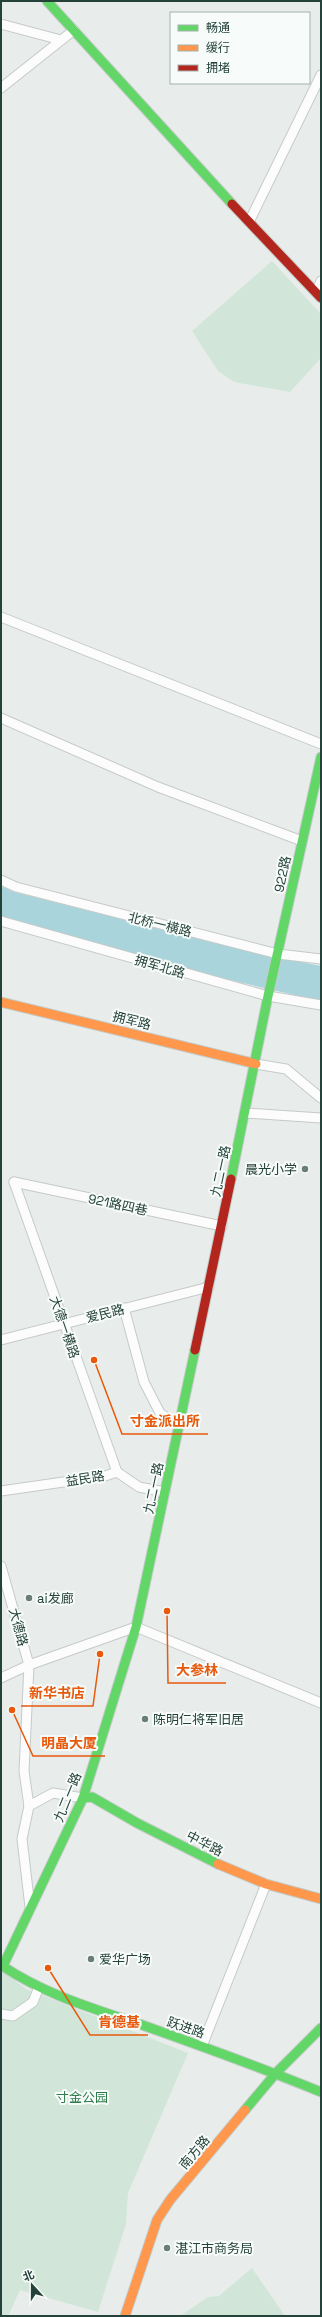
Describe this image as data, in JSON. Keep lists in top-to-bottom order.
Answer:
{
  "streets": {
    "street": [
      "922路",
      "北桥一横路",
      "拥军北路",
      "拥军路",
      "九二一路",
      "921路四巷",
      "爱民路",
      "大德一横路",
      "益民路",
      "大德路",
      "中华路",
      "跃进路",
      "南方路"
    ]
  },
  "crossings": [
    ["922路", "北桥一横路"],
    ["922路", "拥军北路"],
    ["922路", "九二一路"],
    ["拥军北路", "九二一路"],
    ["拥军路", "九二一路"],
    ["九二一路", "921路四巷"],
    ["九二一路", "爱民路"],
    ["九二一路", "益民路"],
    ["九二一路", "中华路"],
    ["九二一路", "跃进路"],
    ["921路四巷", "大德一横路"],
    ["爱民路", "大德一横路"],
    ["大德一横路", "益民路"],
    ["跃进路", "南方路"]
  ],
  "parks": ["寸金公园"],
  "places": [
    "晨光小学",
    "寸金派出所",
    "ai发廊",
    "大参林",
    "新华书店",
    "明晶大厦",
    "陈明仁将军旧居",
    "爱华广场",
    "肯德基",
    "湛江市商务局"
  ],
  "legend": ["畅通", "缓行", "拥堵"],
  "north": "top"
}
